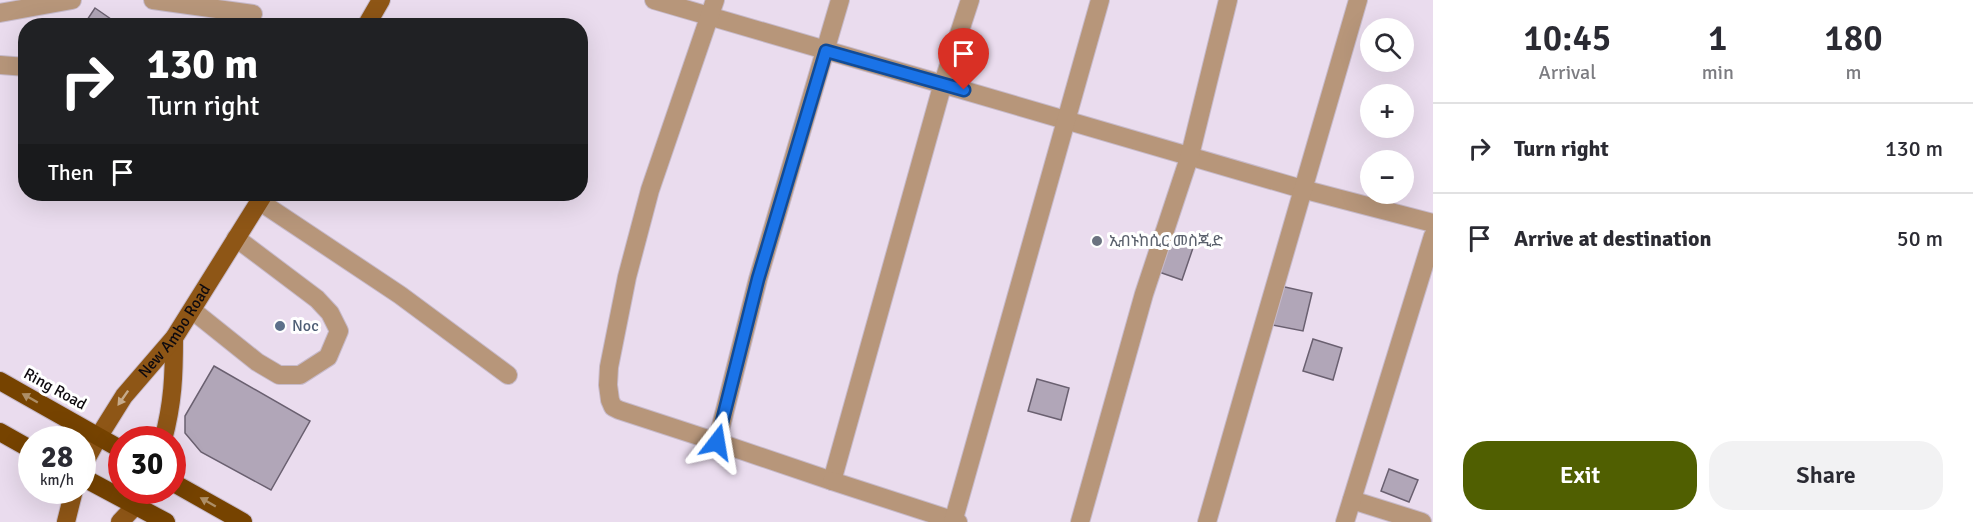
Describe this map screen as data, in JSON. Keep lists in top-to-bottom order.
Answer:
{
  "streets": {
    "highway": ["Ring Road"],
    "main road": ["New Ambo Road"]
  },
  "crossings": [
    ["New Ambo Road", "Ring Road"]
  ],
  "one_way": ["New Ambo Road", "Ring Road"],
  "places": ["ኢብኑከሲር መስጂድ", "Noc"],
  "page": {
    "eta": [
      "10:45",
      "Arrival",
      "1",
      "min",
      "180",
      "m"
    ],
    "map_buttons": ["+", "−"],
    "turn": ["130 m", "Turn right"],
    "list": [
      {
        "name": "Turn right",
        "value": "130 m"
      },
      {
        "name": "Arrive at destination",
        "value": "50 m"
      }
    ],
    "then": "Then",
    "speed": "28 km/h",
    "limit": "30",
    "buttons": ["Exit", "Share"]
  }
}
